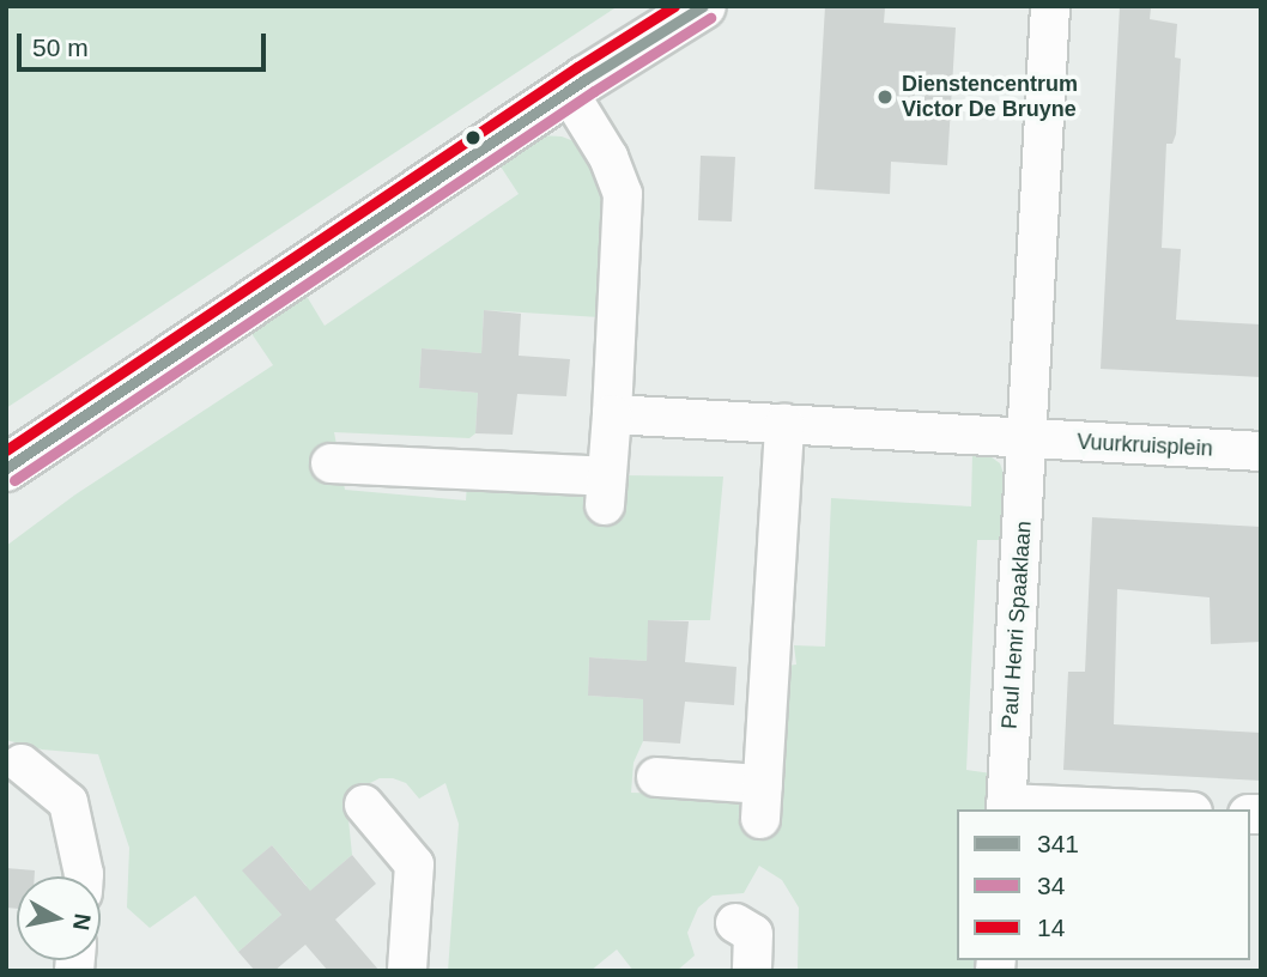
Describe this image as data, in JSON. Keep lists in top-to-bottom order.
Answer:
{
  "streets": {
    "street": ["Vuurkruisplein", "Paul Henri Spaaklaan"]
  },
  "crossings": [
    ["Vuurkruisplein", "Paul Henri Spaaklaan"]
  ],
  "places": ["Dienstencentrum Victor De Bruyne"],
  "lines": ["transit line 341", "transit line 14", "transit line 34"],
  "legend": ["341", "34", "14"],
  "scale_bar": "50 m",
  "north": "right"
}
